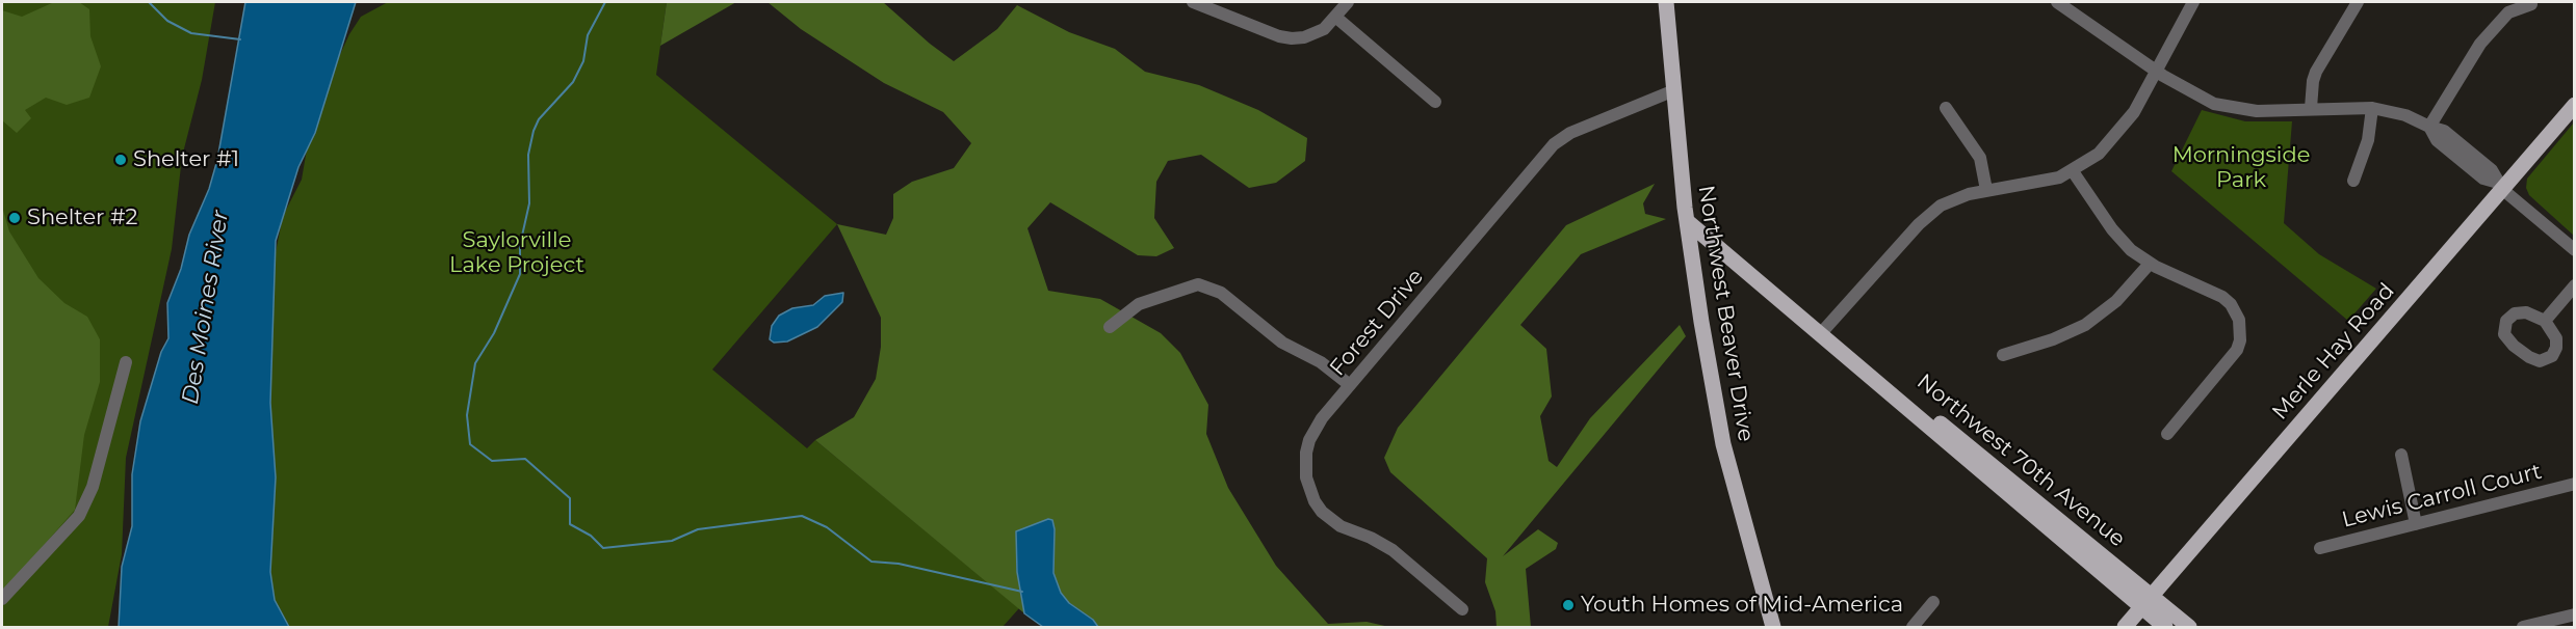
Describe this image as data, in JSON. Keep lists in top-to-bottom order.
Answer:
{
  "streets": {
    "main road": ["Northwest Beaver Drive", "Merle Hay Road", "Northwest 70th Avenue"],
    "street": ["Forest Drive", "Lewis Carroll Court"]
  },
  "crossings": [
    ["Northwest Beaver Drive", "Forest Drive"],
    ["Northwest Beaver Drive", "Northwest 70th Avenue"],
    ["Merle Hay Road", "Northwest 70th Avenue"]
  ],
  "water": ["Des Moines River"],
  "parks": ["Morningside Park", "Saylorville Lake Project"],
  "places": ["Shelter #1", "Shelter #2", "Youth Homes of Mid-America"]
}
